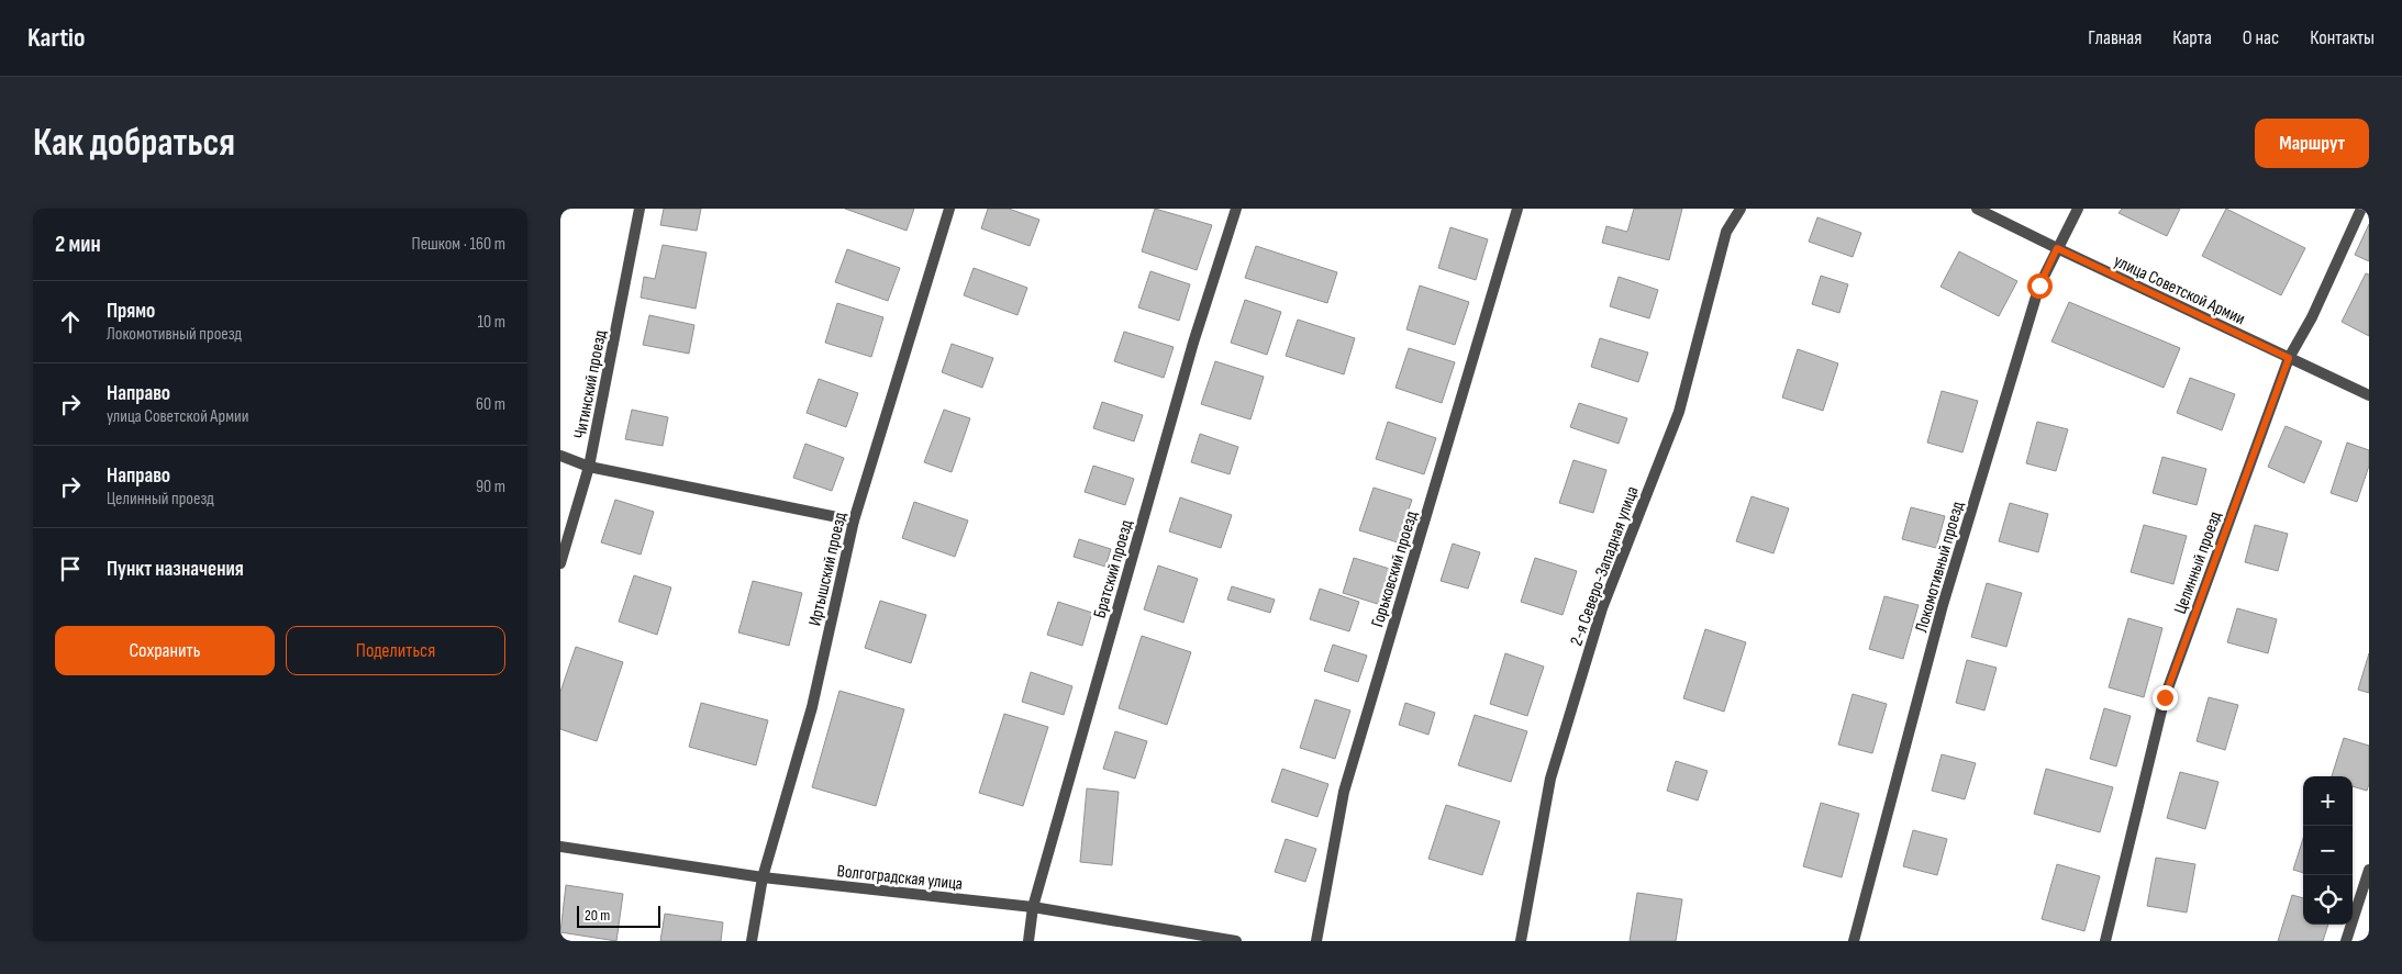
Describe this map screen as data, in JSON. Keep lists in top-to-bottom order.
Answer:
{
  "streets": {
    "street": [
      "улица Советской Армии",
      "Читинский проезд",
      "Целинный проезд",
      "2-я Северо-Западная улица",
      "Локомотивный проезд",
      "Иртышский проезд",
      "Братский проезд",
      "Горьковский проезд",
      "Волгоградская улица"
    ]
  },
  "crossings": [
    ["улица Советской Армии", "Целинный проезд"],
    ["улица Советской Армии", "Локомотивный проезд"],
    ["Иртышский проезд", "Волгоградская улица"],
    ["Братский проезд", "Волгоградская улица"]
  ],
  "scale_bar": "20 m",
  "page": {
    "header": "Kartio",
    "nav": [
      "Главная",
      "Карта",
      "О нас",
      "Контакты"
    ],
    "buttons": [
      "Маршрут",
      ["Сохранить", "Поделиться"]
    ],
    "title": "Как добраться",
    "heading": ["2 мин", "Пешком · 160 m"],
    "list": [
      ["Прямо", "Локомотивный проезд", "10 m"],
      ["Направо", "улица Советской Армии", "60 m"],
      ["Направо", "Целинный проезд", "90 m"],
      "Пункт назначения"
    ],
    "map_buttons": ["+", "−"],
    "scale": "20 m"
  }
}
